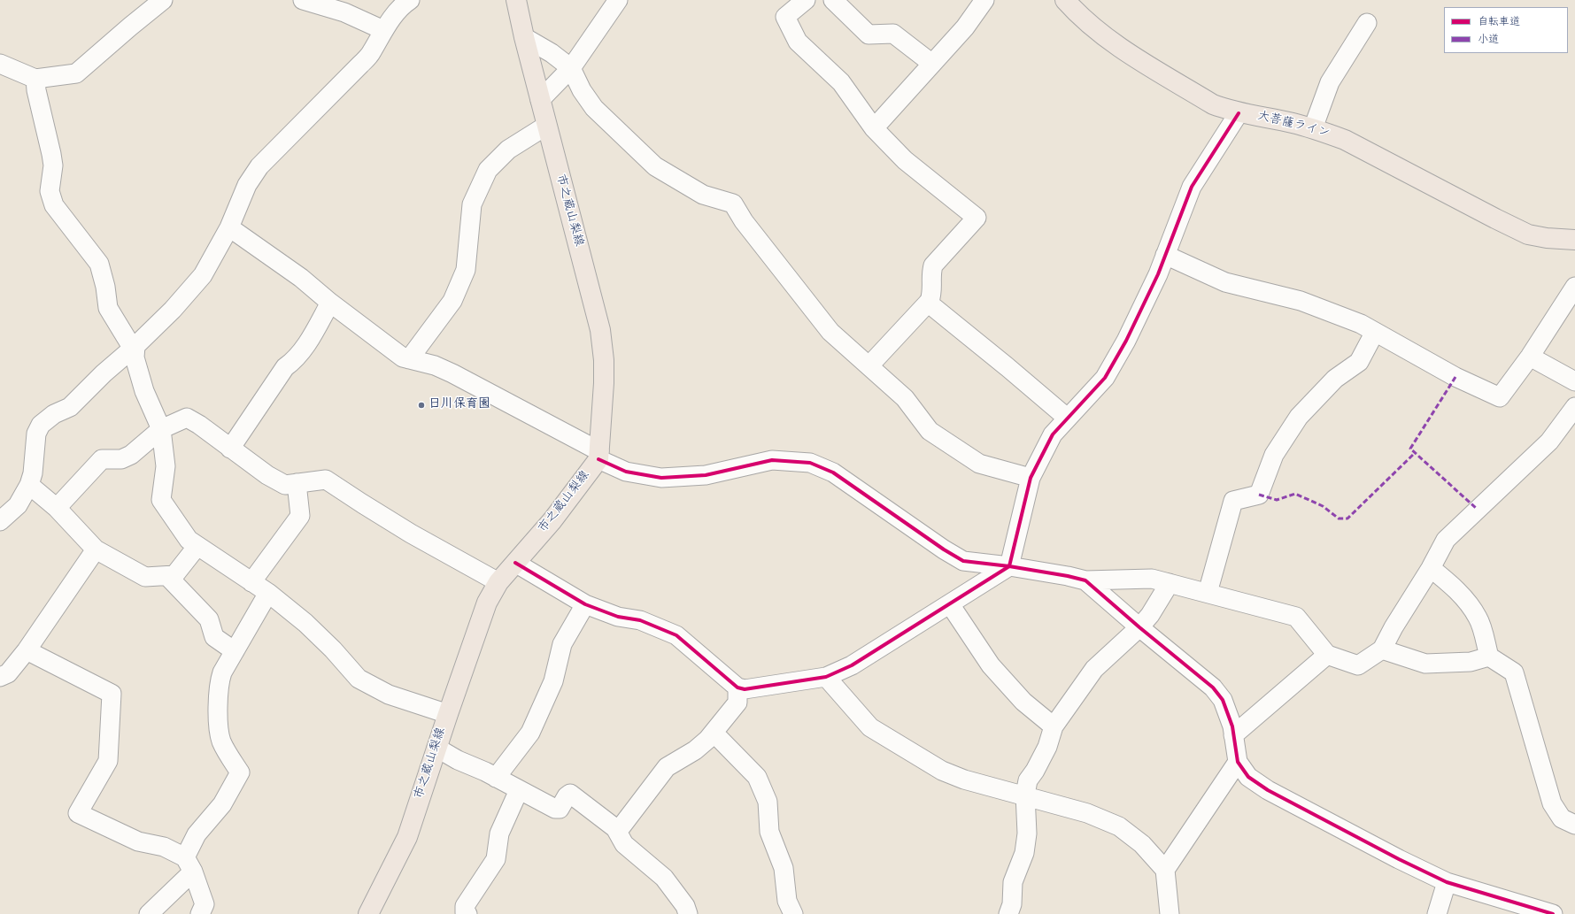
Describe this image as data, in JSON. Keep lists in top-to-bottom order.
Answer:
{
  "streets": {
    "main road": ["大菩薩ライン", "市之蔵山梨線"]
  },
  "places": ["日川保育園"],
  "legend": ["自転車道", "小道"]
}
